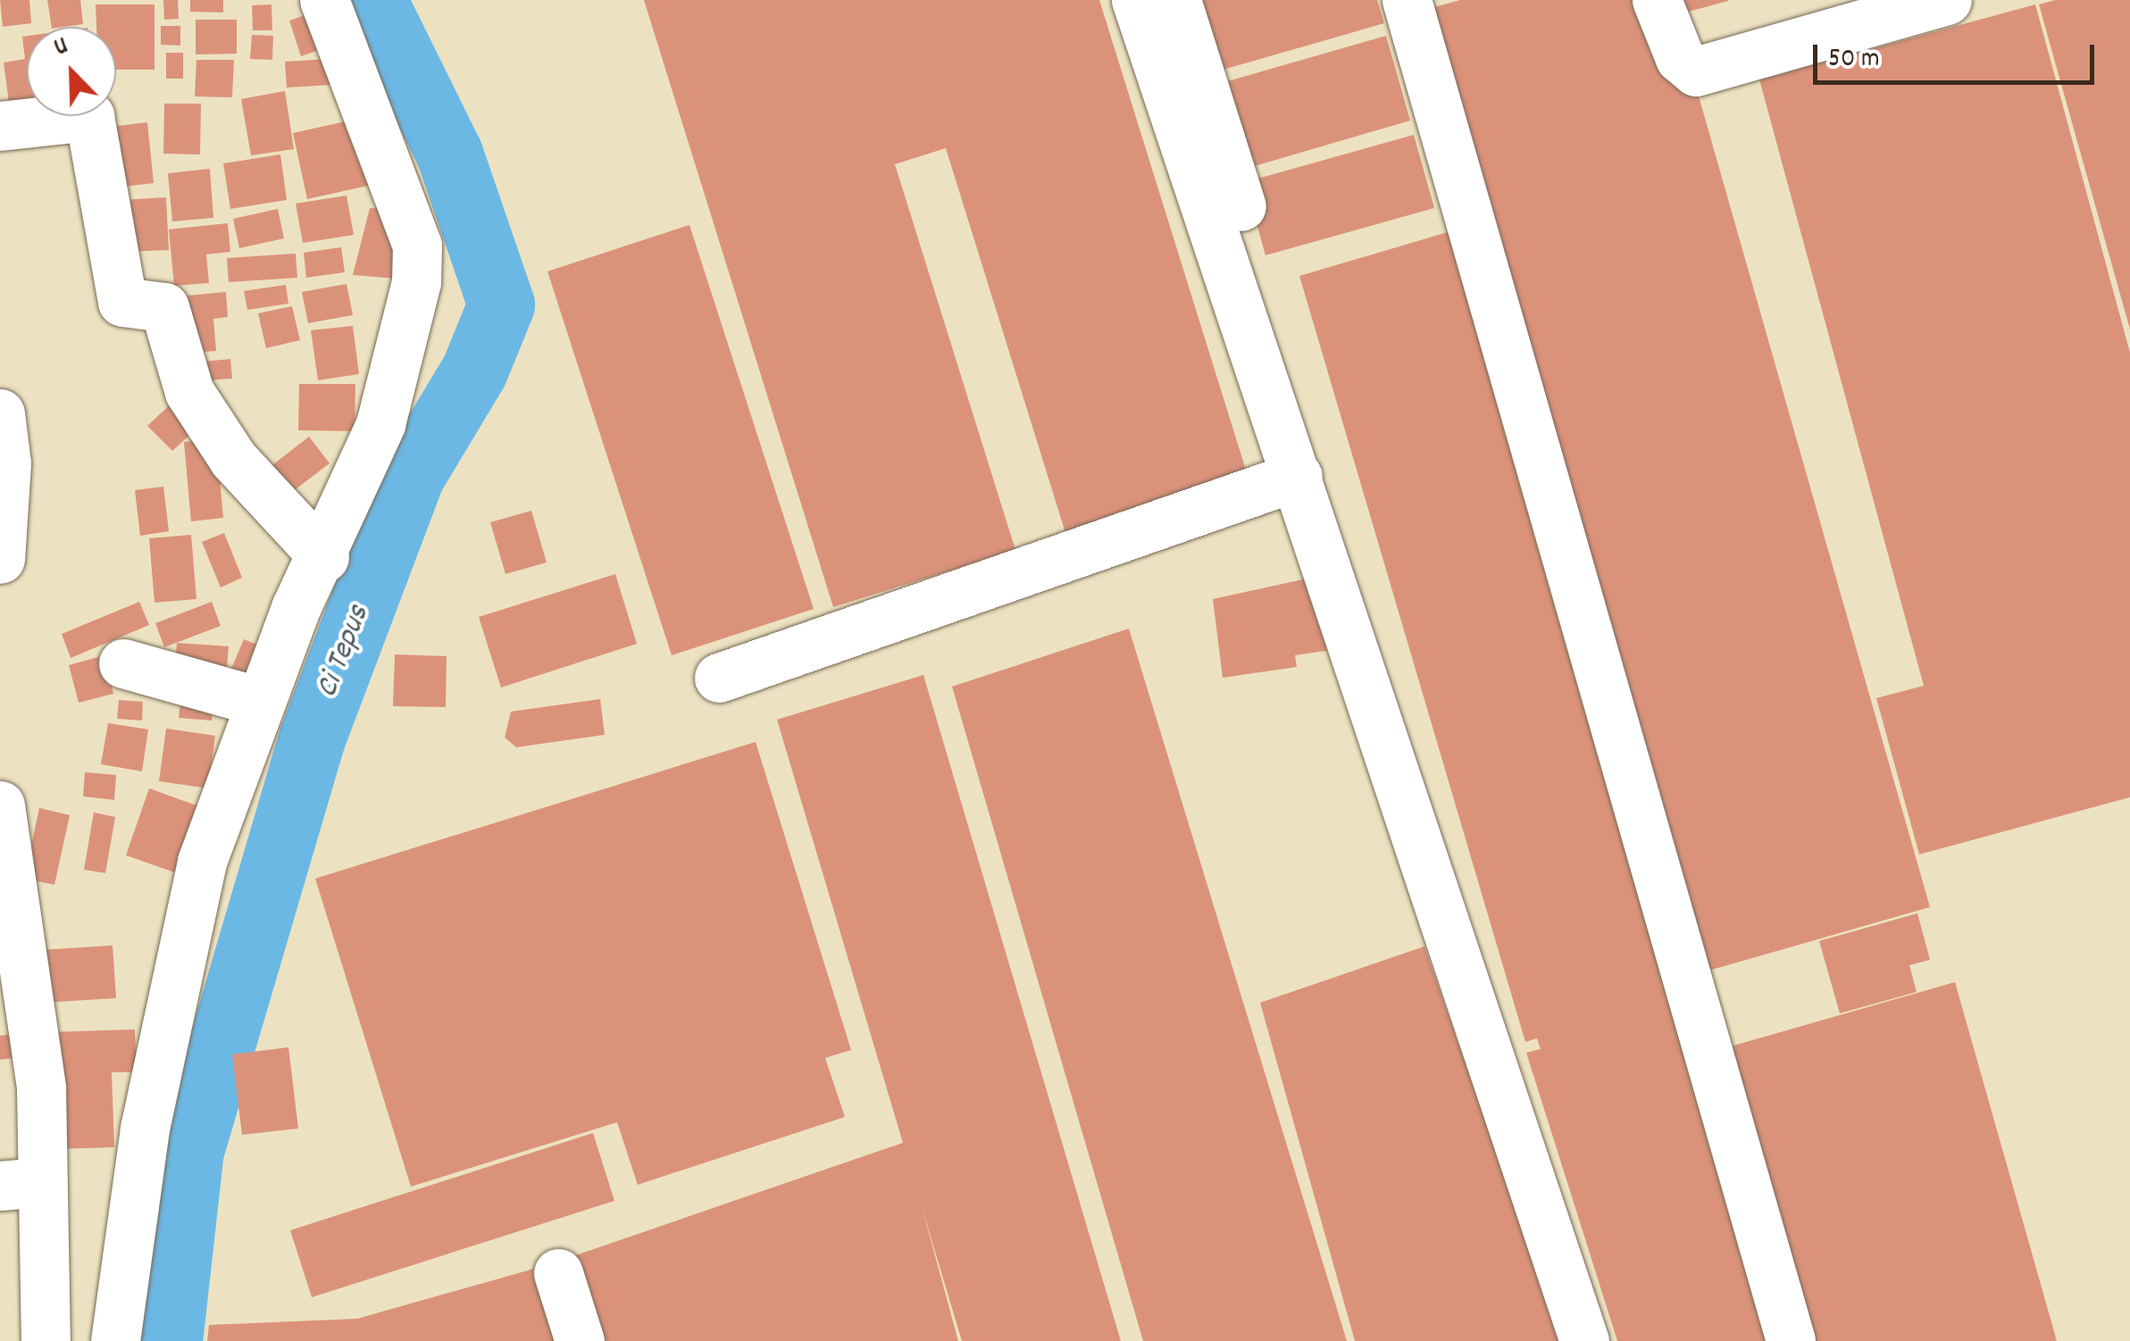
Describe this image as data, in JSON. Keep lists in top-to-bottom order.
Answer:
{
  "water": ["Ci Tepus"],
  "scale_bar": "50 m",
  "north": "top left"
}
